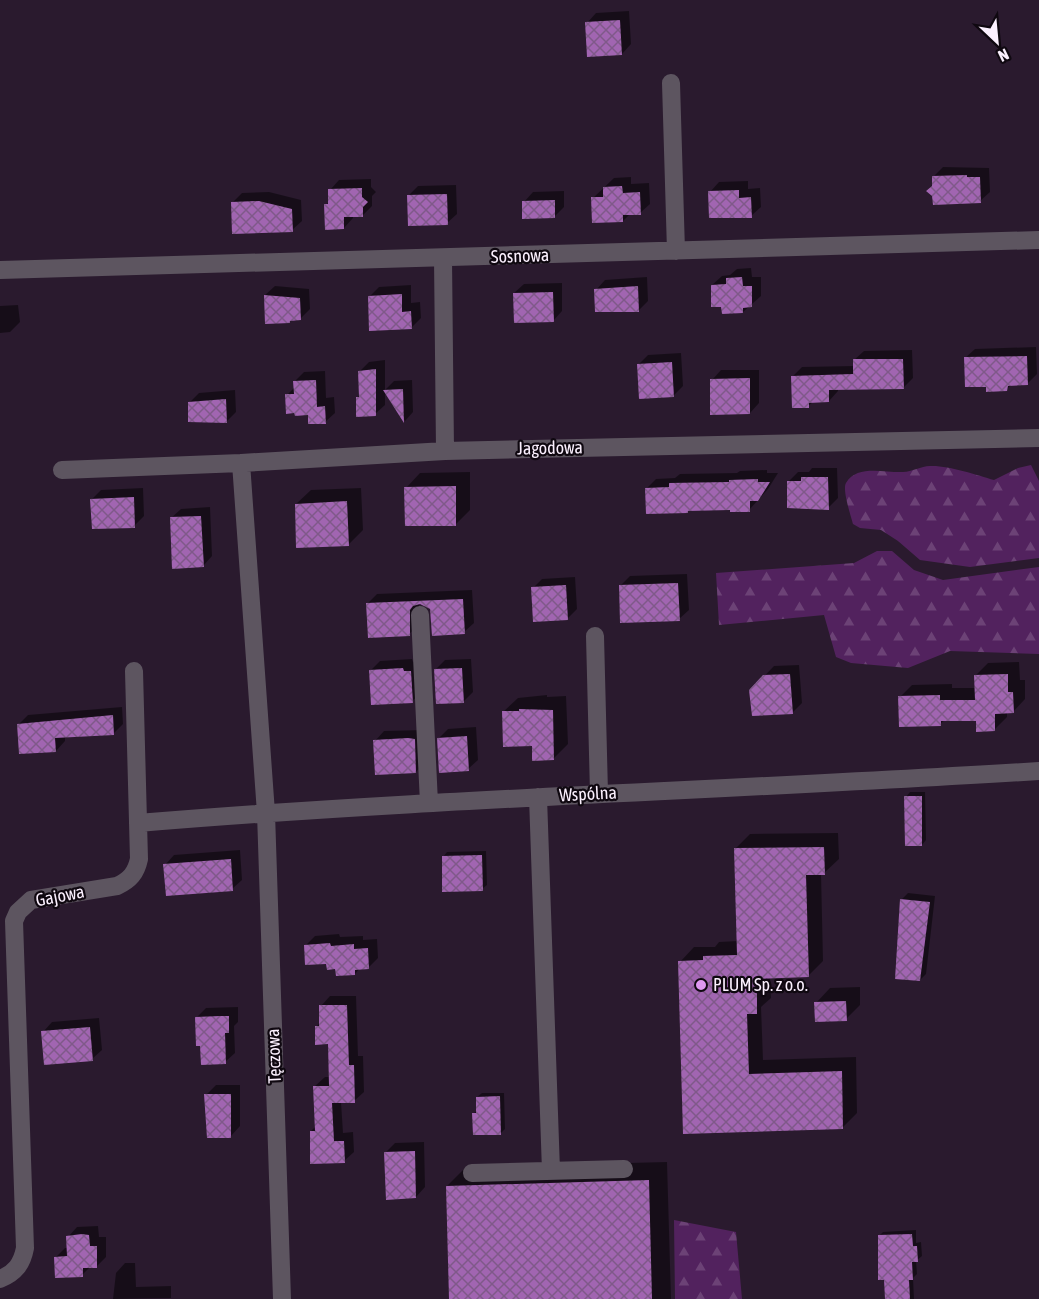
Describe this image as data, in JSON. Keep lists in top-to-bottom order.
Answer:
{
  "streets": {
    "street": [
      "Sosnowa",
      "Jagodowa",
      "Wspólna",
      "Gajowa",
      "Tęczowa"
    ]
  },
  "crossings": [
    ["Jagodowa", "Tęczowa"],
    ["Wspólna", "Gajowa"],
    ["Wspólna", "Tęczowa"]
  ],
  "places": ["PLUM Sp. z o.o."],
  "north": "bottom right"
}
